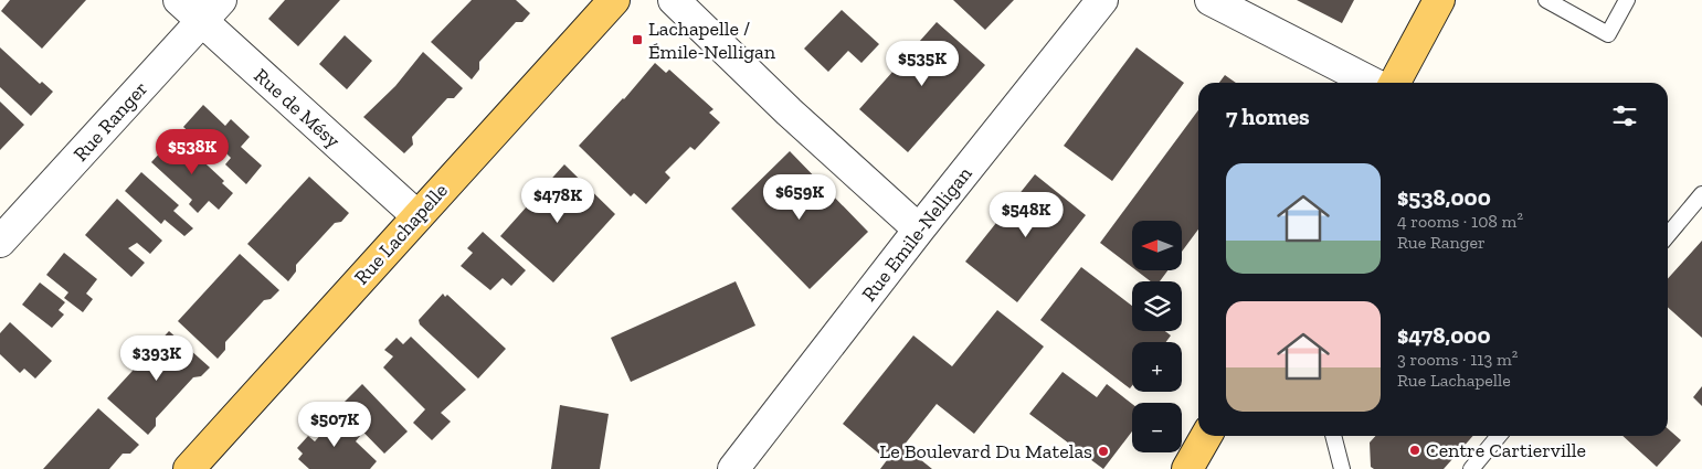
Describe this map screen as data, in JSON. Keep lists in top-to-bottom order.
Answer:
{
  "streets": {
    "main road": ["Rue Lachapelle"],
    "street": ["Rue de Mésy", "Rue Ranger", "Rue Emile-Nelligan"]
  },
  "crossings": [
    ["Rue de Mésy", "Rue Ranger"],
    ["Rue de Mésy", "Rue Lachapelle"]
  ],
  "places": {
    "transit": ["Lachapelle / Émile-Nelligan"],
    "other": ["Centre Cartierville", "Le Boulevard Du Matelas"]
  },
  "north": "left",
  "page": {
    "price": [
      "$535K",
      "$538K",
      "$659K",
      "$478K",
      "$548K",
      "$393K",
      "$507K"
    ],
    "heading": "7 homes",
    "list": [
      {
        "name": "$538,000",
        "note": "4 rooms · 108 m² · Rue Ranger"
      },
      {
        "name": "$478,000",
        "note": "3 rooms · 113 m² · Rue Lachapelle"
      }
    ],
    "map_buttons": ["+", "−"]
  }
}
